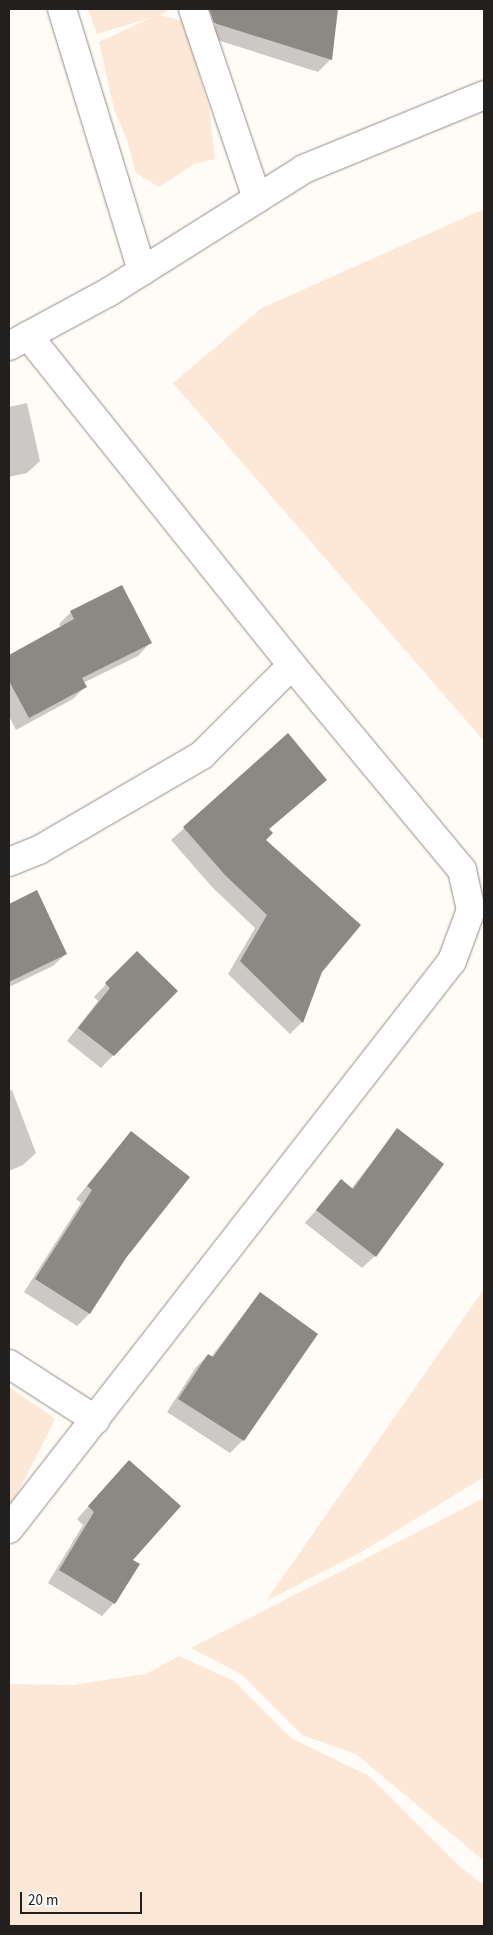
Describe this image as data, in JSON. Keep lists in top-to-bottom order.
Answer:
{
  "scale_bar": "20 m"
}
